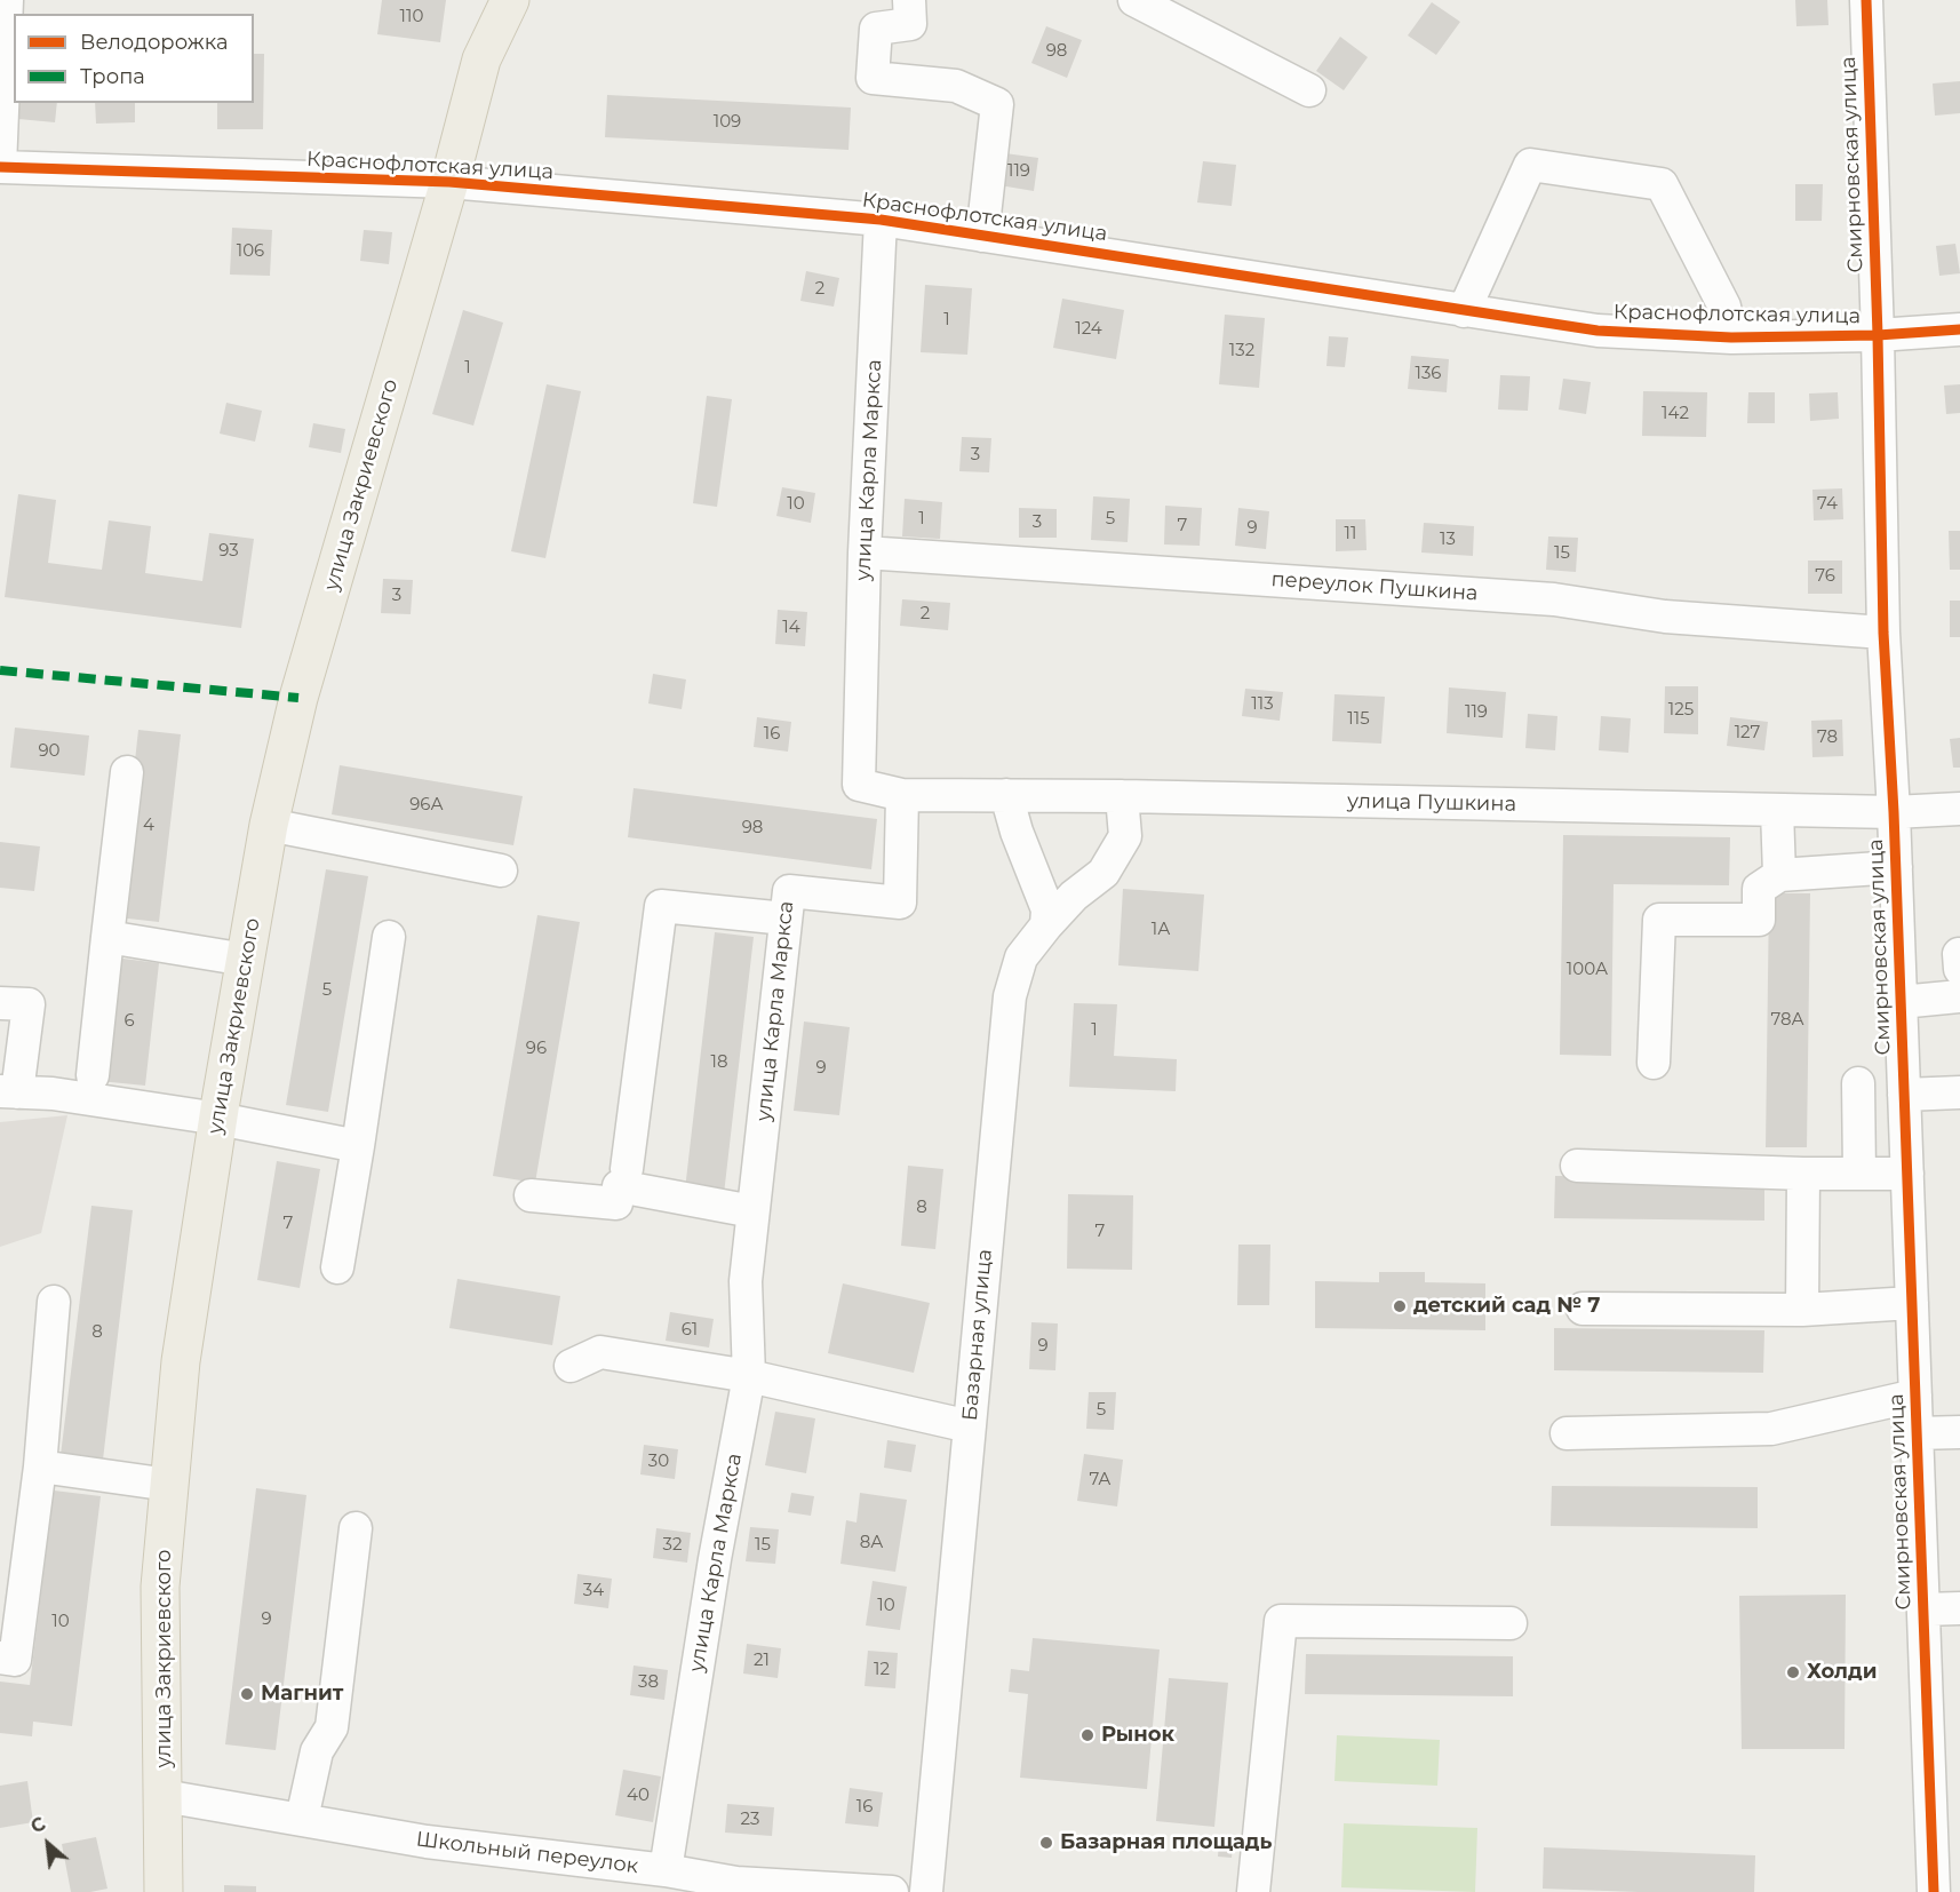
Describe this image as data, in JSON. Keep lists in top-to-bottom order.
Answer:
{
  "streets": {
    "main road": ["улица Закриевского"],
    "street": [
      "Смирновская улица",
      "Краснофлотская улица",
      "улица Карла Маркса",
      "переулок Пушкина",
      "улица Пушкина",
      "Базарная улица",
      "Школьный переулок"
    ]
  },
  "crossings": [
    ["Смирновская улица", "Краснофлотская улица"],
    ["Смирновская улица", "переулок Пушкина"],
    ["Смирновская улица", "улица Пушкина"],
    ["Краснофлотская улица", "улица Карла Маркса"],
    ["Краснофлотская улица", "улица Закриевского"],
    ["улица Карла Маркса", "переулок Пушкина"],
    ["улица Карла Маркса", "улица Пушкина"],
    ["улица Карла Маркса", "Школьный переулок"],
    ["улица Закриевского", "Школьный переулок"],
    ["улица Пушкина", "Базарная улица"]
  ],
  "places": [
    "детский сад № 7",
    "Холди",
    "Магнит",
    "Рынок",
    "Базарная площадь"
  ],
  "house_numbers": [
    "110",
    "98",
    "109",
    "119",
    "106",
    "2",
    "1",
    "124",
    "132",
    "1",
    "136",
    "142",
    "3",
    "10",
    "74",
    "1",
    "5",
    "3",
    "7",
    "9",
    "11",
    "13",
    "93",
    "15",
    "76",
    "3",
    "2",
    "14",
    "113",
    "125",
    "119",
    "115",
    "127",
    "16",
    "78",
    "90",
    "96А",
    "4",
    "98",
    "1А",
    "100А",
    "5",
    "78А",
    "6",
    "1",
    "96",
    "18",
    "9",
    "8",
    "7",
    "7",
    "61",
    "8",
    "9",
    "5",
    "30",
    "7А",
    "8А",
    "32",
    "15",
    "34",
    "10",
    "9",
    "10",
    "21",
    "12",
    "38",
    "40",
    "16",
    "23"
  ],
  "legend": ["Велодорожка", "Тропа"],
  "north": "top left"
}
